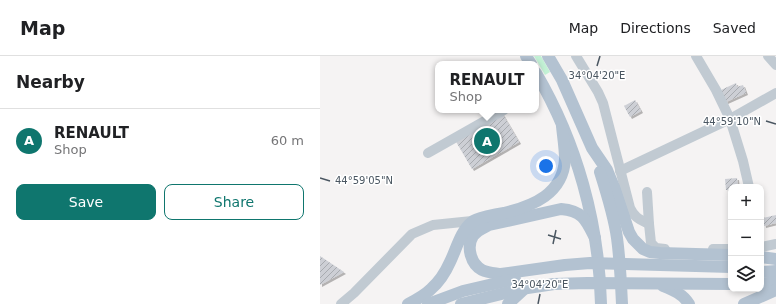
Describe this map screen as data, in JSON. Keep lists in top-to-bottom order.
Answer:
{
  "page": {
    "header": "Map",
    "nav": ["Map", "Directions", "Saved"],
    "heading": "Nearby",
    "popup": ["RENAULT", "Shop"],
    "list": [
      {
        "mark": "A",
        "name": "RENAULT",
        "note": "Shop",
        "value": "60 m"
      }
    ],
    "pins": "A",
    "buttons": ["Save", "Share"],
    "map_buttons": ["+", "−"]
  },
  "coordinates": ["34°04'20\"E", "44°59'10\"N", "44°59'05\"N"]
}
